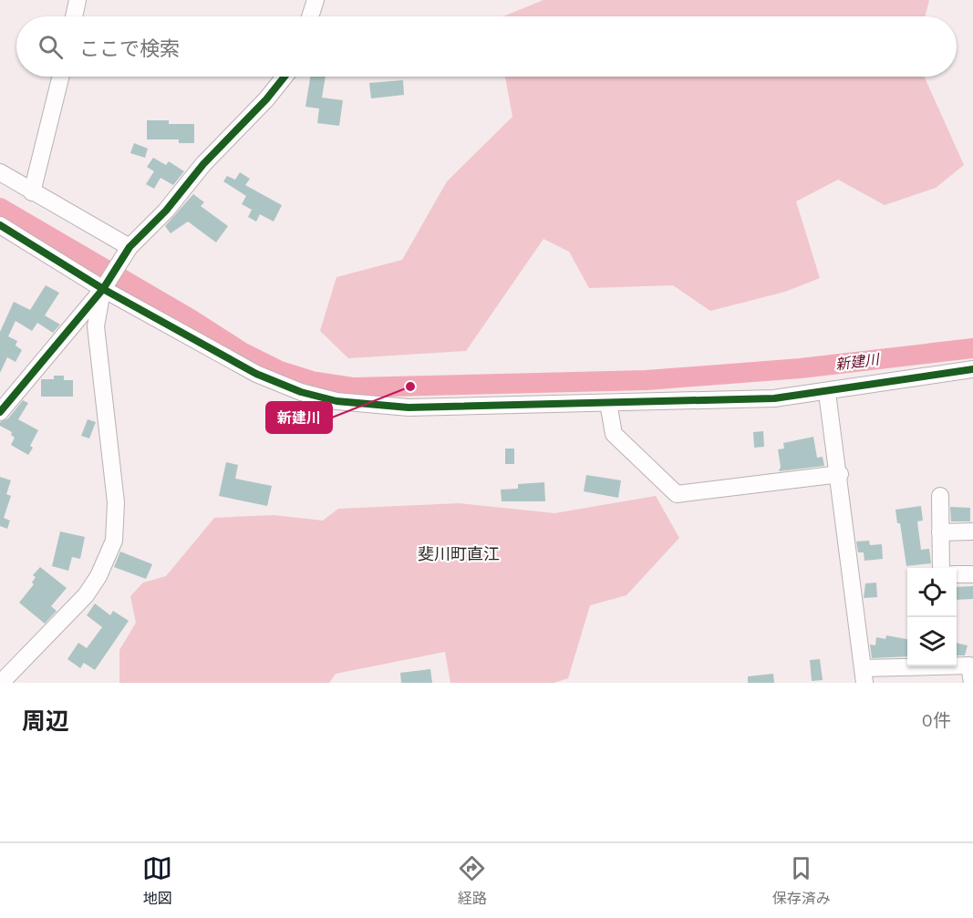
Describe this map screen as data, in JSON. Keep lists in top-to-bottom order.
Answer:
{
  "districts": ["斐川町直江"],
  "water": ["新建川"],
  "places": ["新建川"],
  "page": {
    "search": "ここで検索",
    "heading": ["周辺", "0件"],
    "nav": ["地図", "経路", "保存済み"]
  }
}
